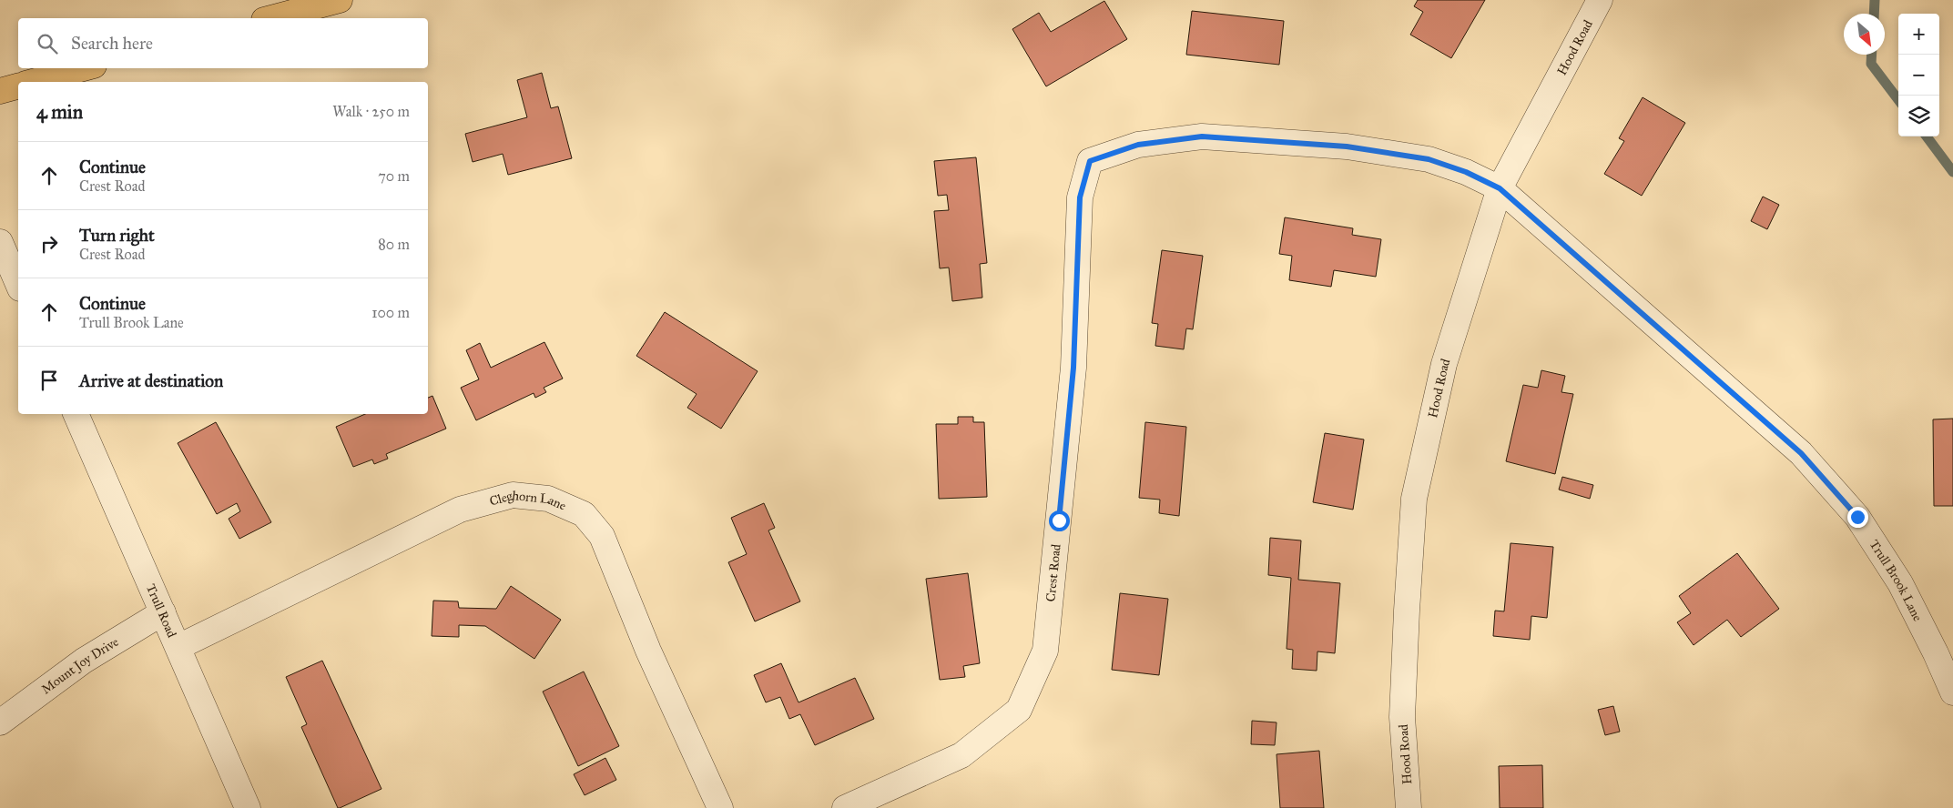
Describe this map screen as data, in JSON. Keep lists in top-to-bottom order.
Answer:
{
  "streets": {
    "street": [
      "Hood Road",
      "Cleghorn Lane",
      "Crest Road",
      "Trull Brook Lane",
      "Trull Road",
      "Mount Joy Drive"
    ]
  },
  "crossings": [
    ["Hood Road", "Crest Road"],
    ["Hood Road", "Trull Brook Lane"],
    ["Cleghorn Lane", "Trull Road"],
    ["Crest Road", "Trull Brook Lane"],
    ["Trull Road", "Mount Joy Drive"]
  ],
  "north": "bottom right",
  "page": {
    "map_buttons": ["+", "−"],
    "search": "Search here",
    "heading": ["4 min", "Walk · 250 m"],
    "list": [
      ["Continue", "Crest Road", "70 m"],
      ["Turn right", "Crest Road", "80 m"],
      ["Continue", "Trull Brook Lane", "100 m"],
      "Arrive at destination"
    ]
  }
}
